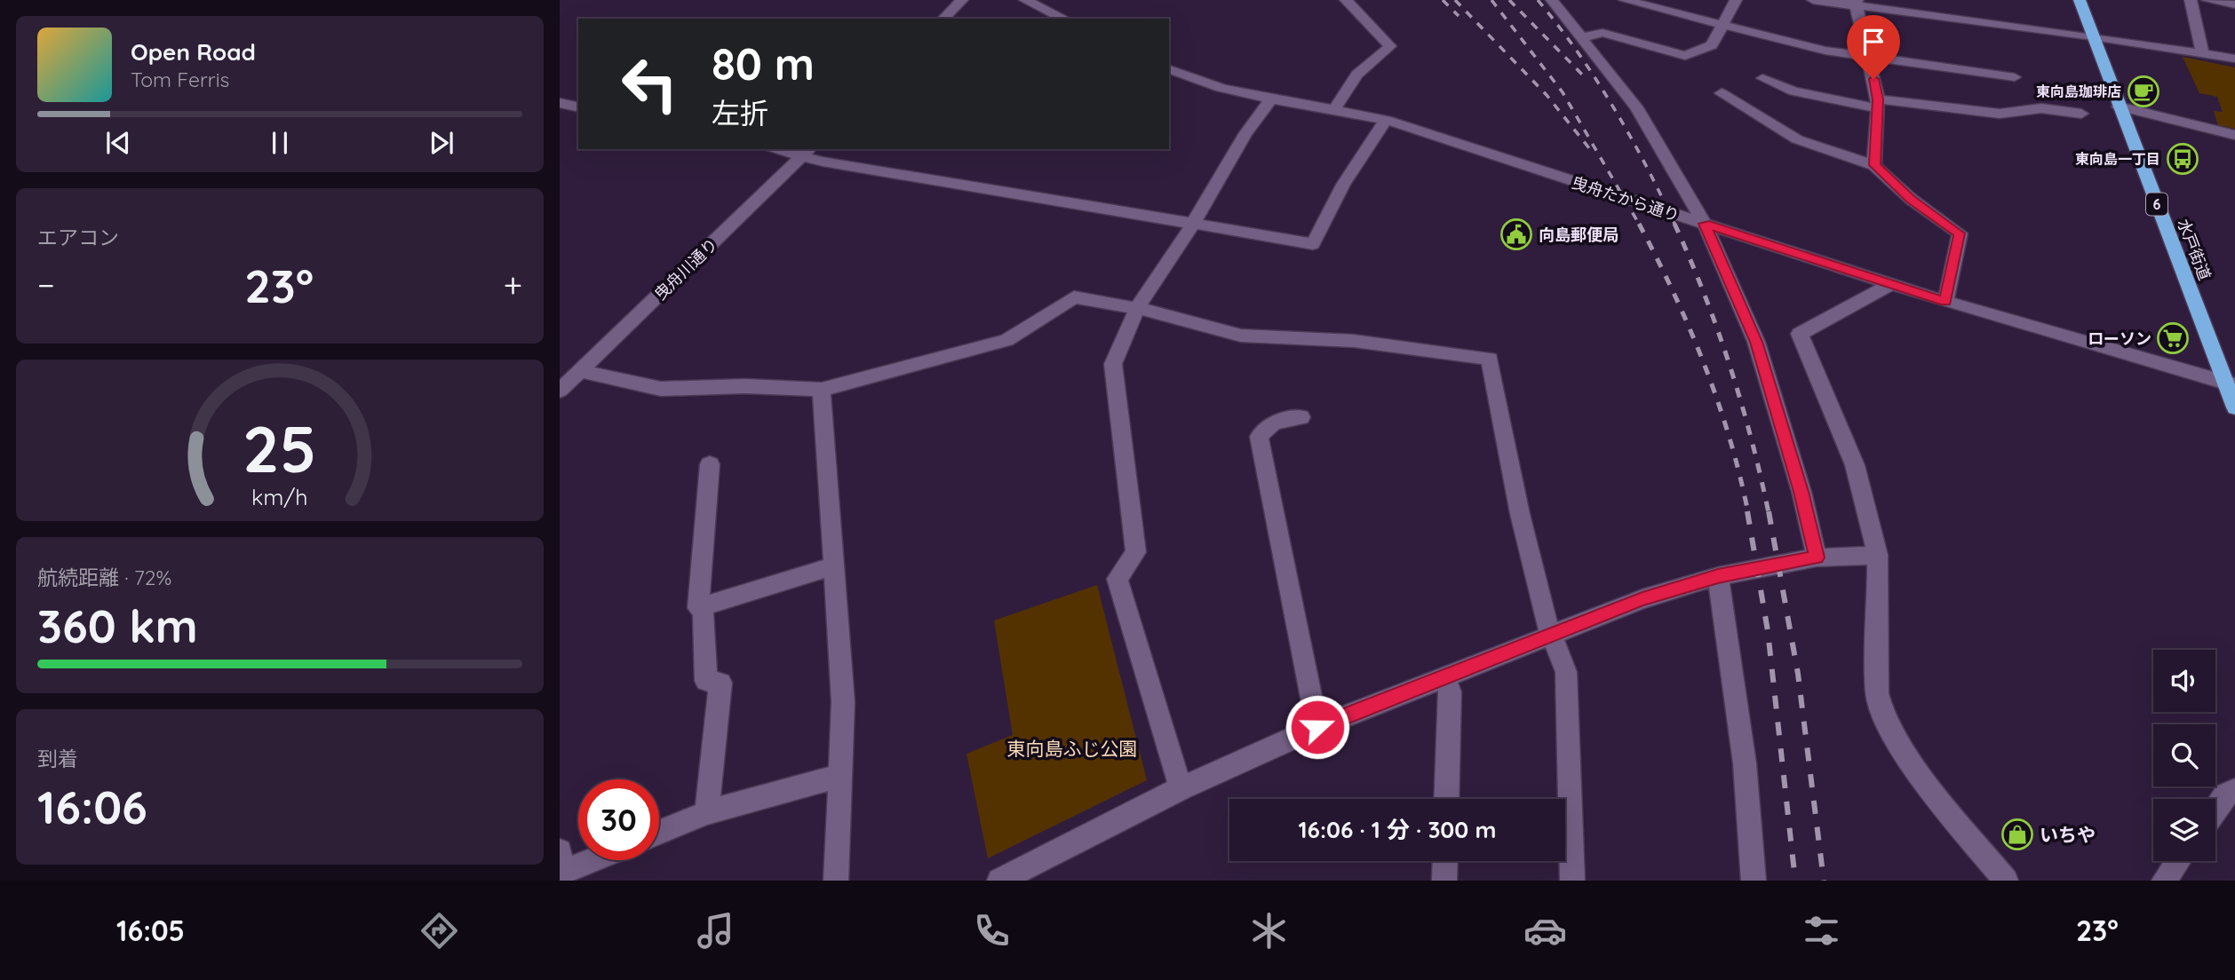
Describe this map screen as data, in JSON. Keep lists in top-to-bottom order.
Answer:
{
  "streets": {
    "highway": ["6", "水戸街道"],
    "street": ["曳舟たから通り", "曳舟川通り"]
  },
  "crossings": [
    ["曳舟たから通り", "水戸街道"]
  ],
  "parks": ["東向島ふじ公園"],
  "places": {
    "cafe": ["東向島珈琲店"],
    "bus stop": ["東向島一丁目"],
    "public building": ["向島郵便局"],
    "supermarket": ["ローソン"],
    "shop": ["いちや"]
  },
  "page": {
    "turn": ["80 m", "左折"],
    "song": ["Open Road", "Tom Ferris"],
    "tile": [
      "エアコン",
      ["航続距離 · 72%", "360 km"],
      ["到着", "16:06"]
    ],
    "heat": ["−", "23°", "+"],
    "limit": "30",
    "trip": "16:06 · 1 分 · 300 m",
    "tabs": ["16:05", "23°"],
    "gauge": ["25", "km/h"]
  }
}
